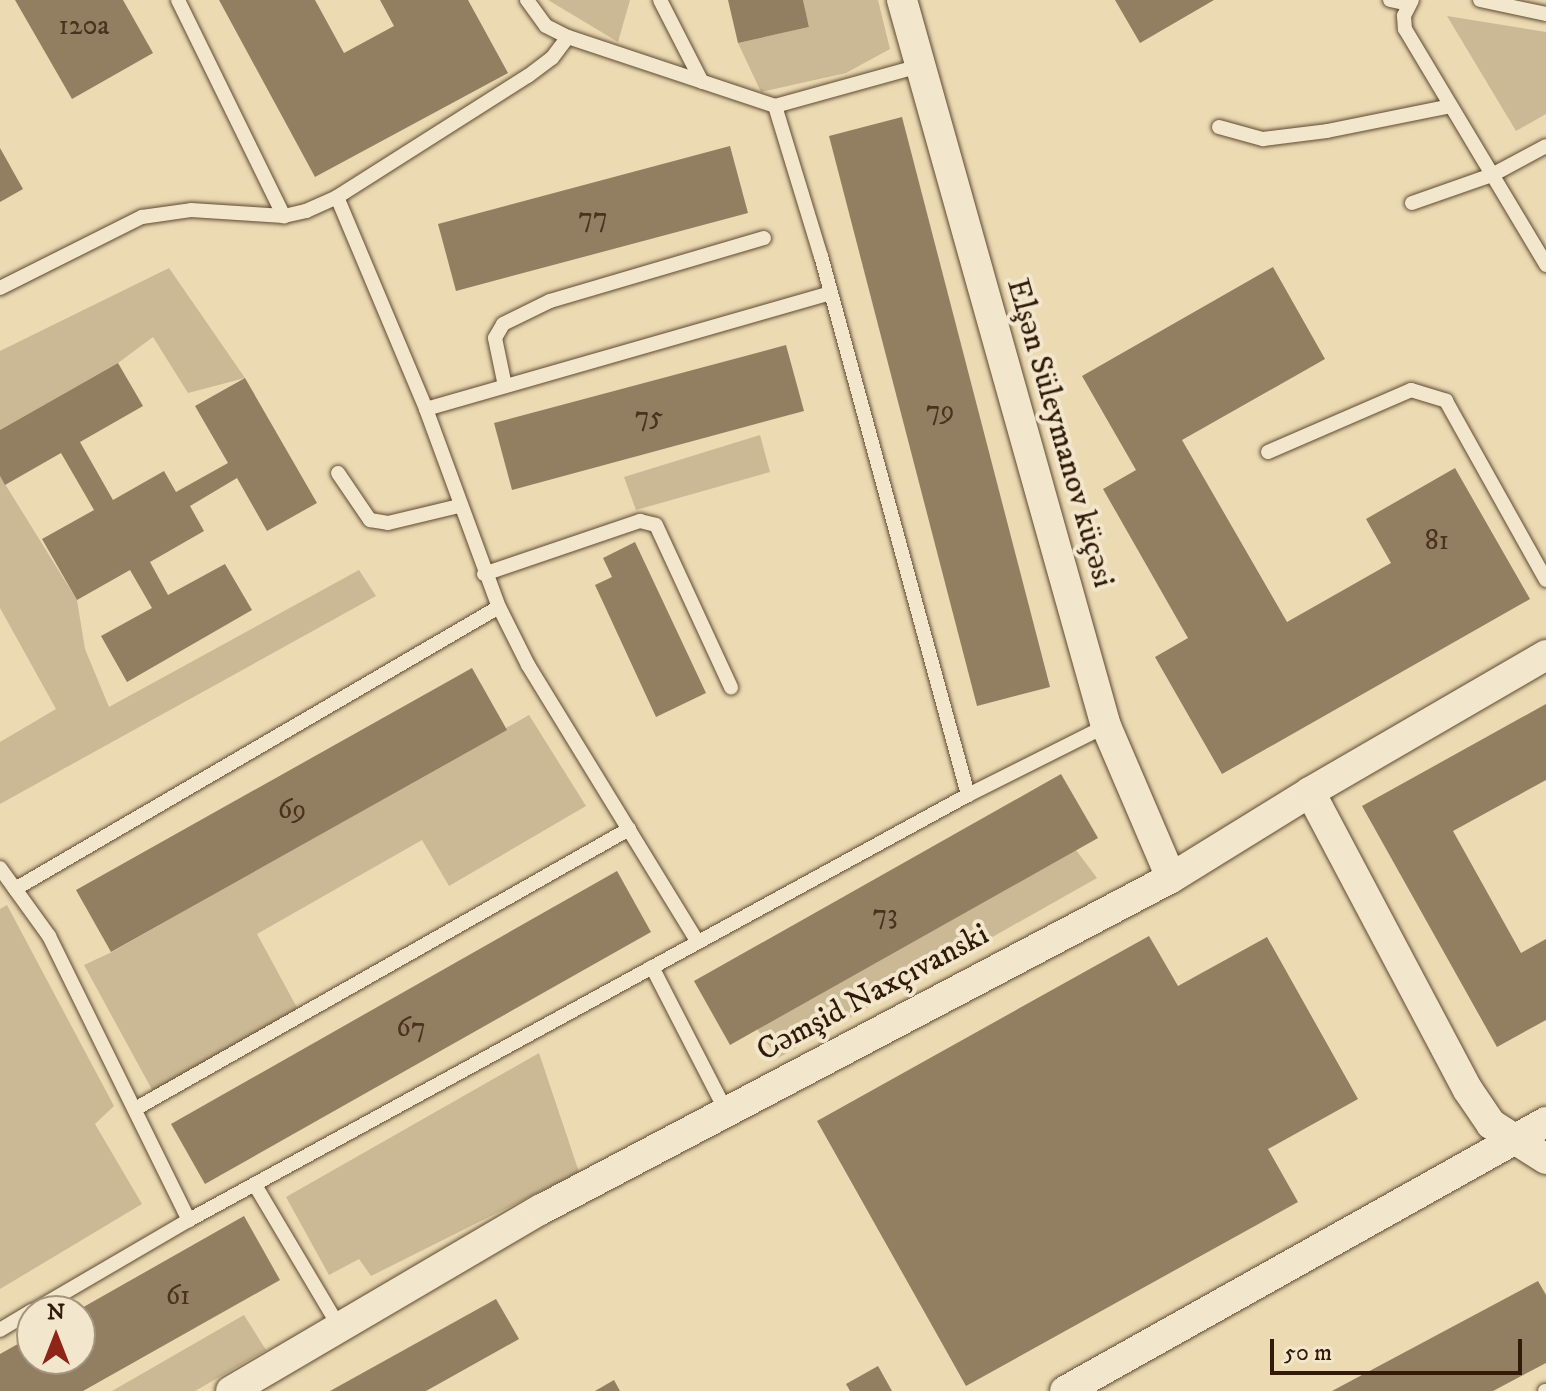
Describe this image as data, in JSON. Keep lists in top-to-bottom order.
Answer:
{
  "streets": {
    "street": ["Elşən Süleymanov küçəsi", "Cəmşid Naxçıvanski"]
  },
  "crossings": [
    ["Elşən Süleymanov küçəsi", "Cəmşid Naxçıvanski"]
  ],
  "house_numbers": [
    "120a",
    "77",
    "79",
    "75",
    "81",
    "69",
    "73",
    "67",
    "61"
  ],
  "scale_bar": "50 m",
  "north": "top"
}
